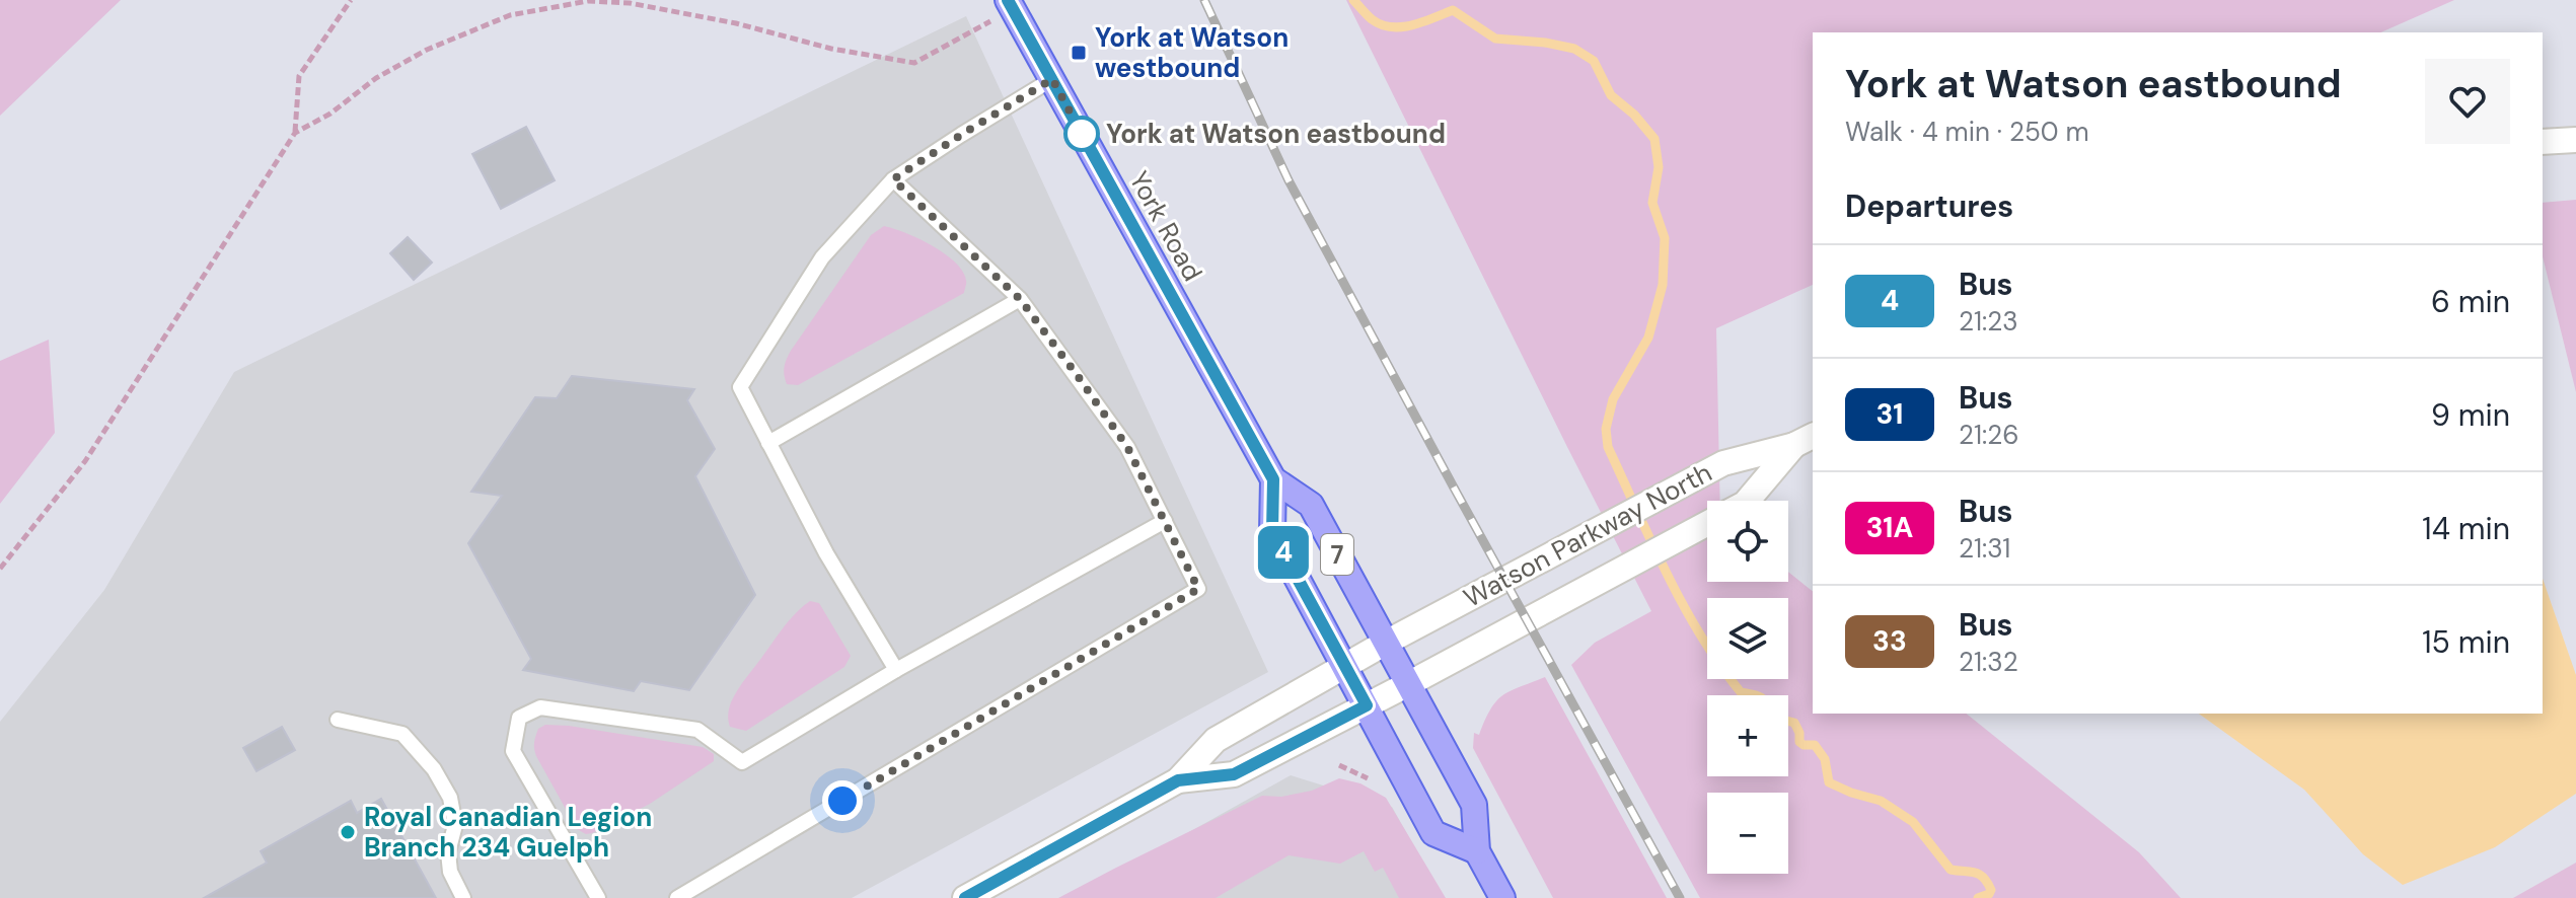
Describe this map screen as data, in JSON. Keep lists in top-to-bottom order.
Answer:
{
  "streets": {
    "main road": ["York Road", "Watson Parkway North", "7"]
  },
  "crossings": [
    ["York Road", "Watson Parkway North"]
  ],
  "places": {
    "transit": ["York at Watson westbound"],
    "other": ["York at Watson eastbound", "Royal Canadian Legion Branch 234 Guelph"]
  },
  "lines": ["bus line 4"],
  "page": {
    "on_map": "4",
    "heading": [
      ["York at Watson eastbound", "Walk · 4 min · 250 m"],
      "Departures"
    ],
    "list": [
      {
        "mark": "4",
        "name": "Bus",
        "note": "21:23",
        "value": "6 min"
      },
      {
        "mark": "31",
        "name": "Bus",
        "note": "21:26",
        "value": "9 min"
      },
      {
        "mark": "31A",
        "name": "Bus",
        "note": "21:31",
        "value": "14 min"
      },
      {
        "mark": "33",
        "name": "Bus",
        "note": "21:32",
        "value": "15 min"
      }
    ],
    "map_buttons": ["+", "−"]
  }
}
